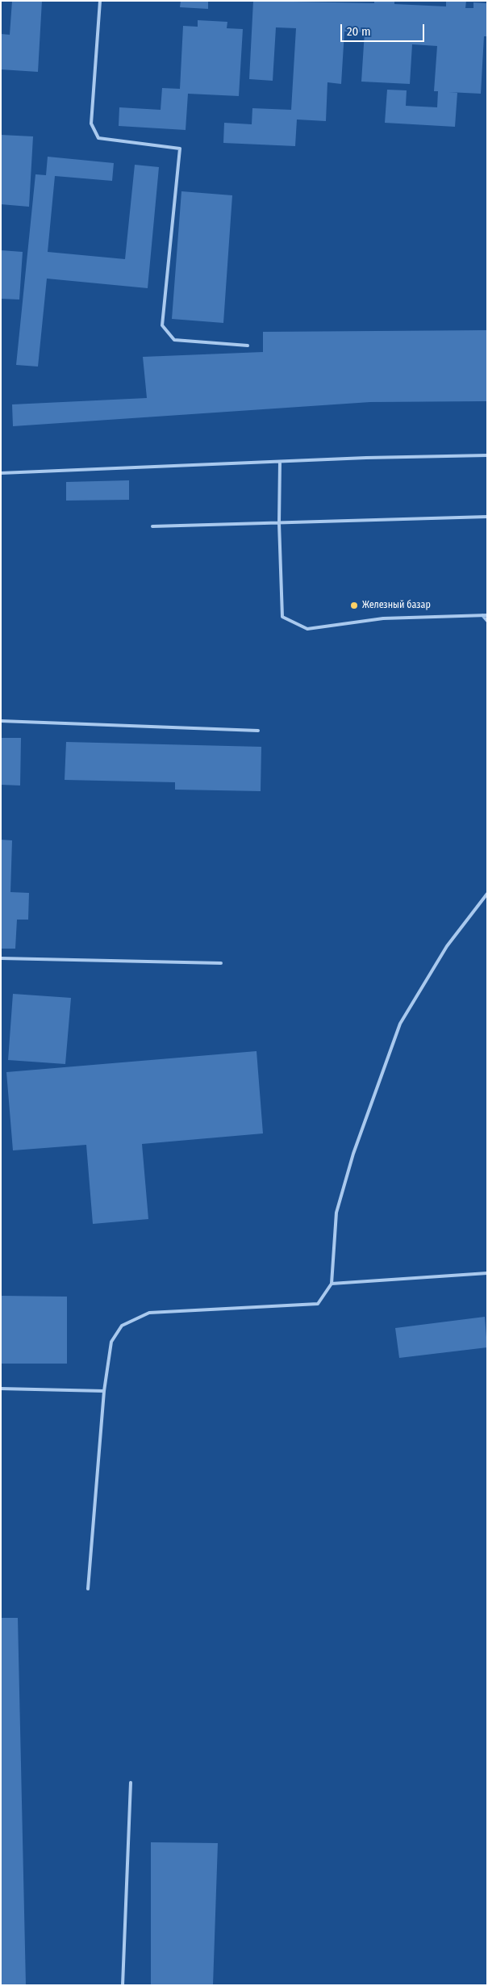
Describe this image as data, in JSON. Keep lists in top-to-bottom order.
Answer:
{
  "places": ["Железный базар"],
  "scale_bar": "20 m"
}
